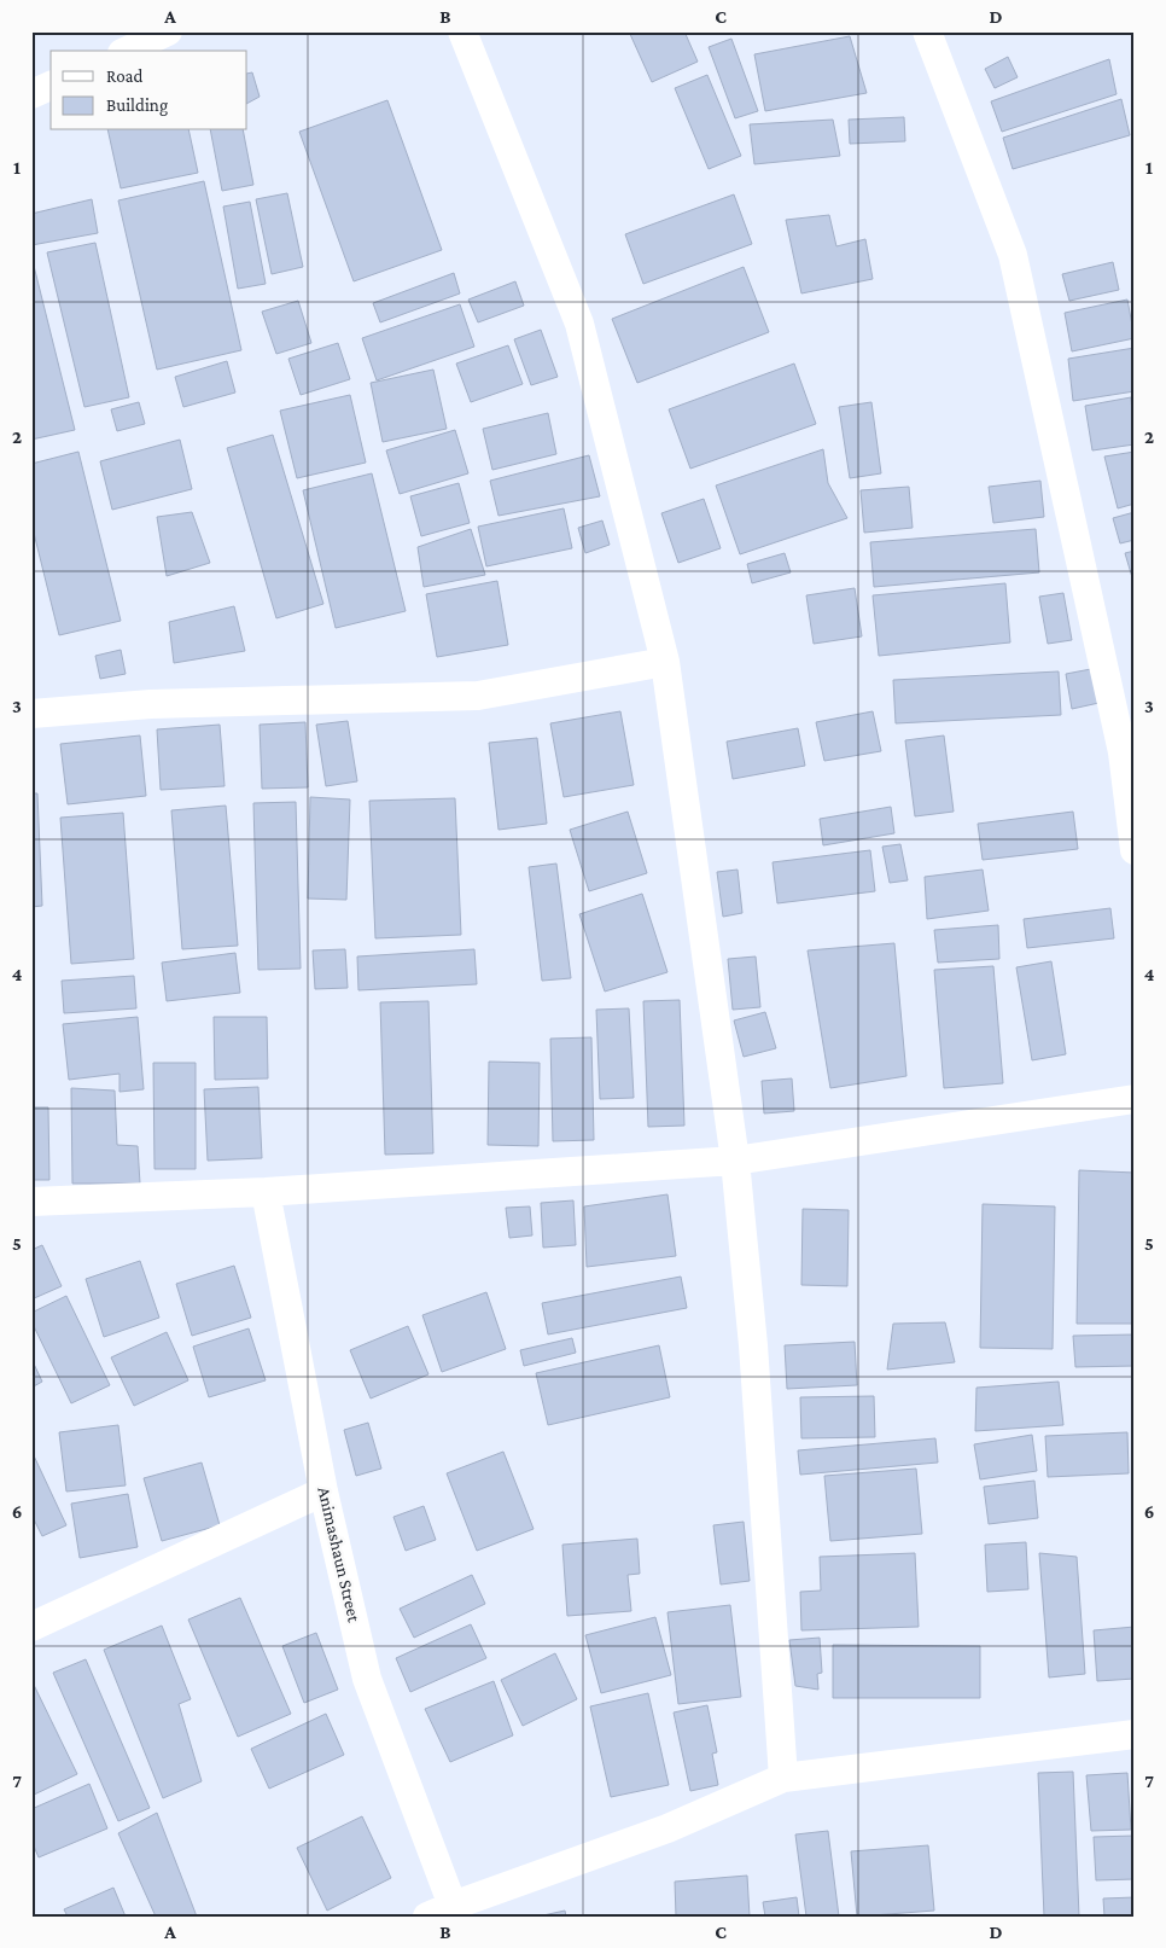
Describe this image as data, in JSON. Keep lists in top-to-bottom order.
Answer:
{
  "streets": {
    "street": ["Animashaun Street"]
  },
  "legend": ["Road", "Building"],
  "grid": {
    "columns": [
      "A",
      "B",
      "C",
      "D"
    ],
    "rows": [
      "1",
      "2",
      "3",
      "4",
      "5",
      "6",
      "7"
    ]
  }
}
